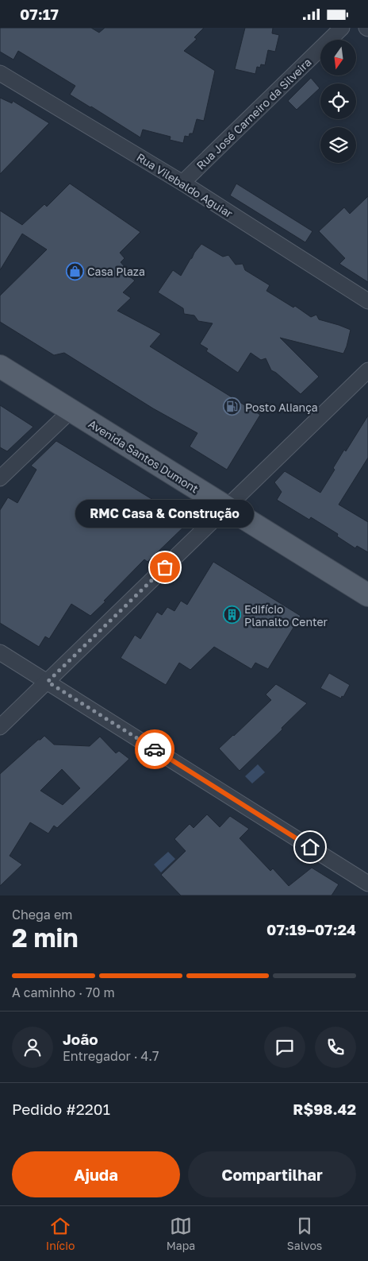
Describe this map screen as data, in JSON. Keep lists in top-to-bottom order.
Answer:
{
  "streets": {
    "main road": ["Avenida Santos Dumont"],
    "street": ["Rua José Carneiro da Silveira", "Rua Vilebaldo Aguiar"]
  },
  "crossings": [
    ["Rua José Carneiro da Silveira", "Rua Vilebaldo Aguiar"]
  ],
  "places": {
    "shop": ["Casa Plaza"],
    "fuel station": ["Posto Aliança"],
    "other": ["RMC Casa & Construção"],
    "building": ["Edifício Planalto Center"]
  },
  "north": "bottom",
  "page": {
    "status": "07:17",
    "bubble": "RMC Casa & Construção",
    "heading": ["2 min", "Chega em", "07:19–07:24"],
    "panel": [
      "João",
      "Entregador · 4.7",
      "Pedido #2201",
      "R$98.42"
    ],
    "bar": "A caminho · 70 m",
    "buttons": ["Ajuda", "Compartilhar"],
    "tabs": ["Início", "Mapa", "Salvos"]
  }
}
